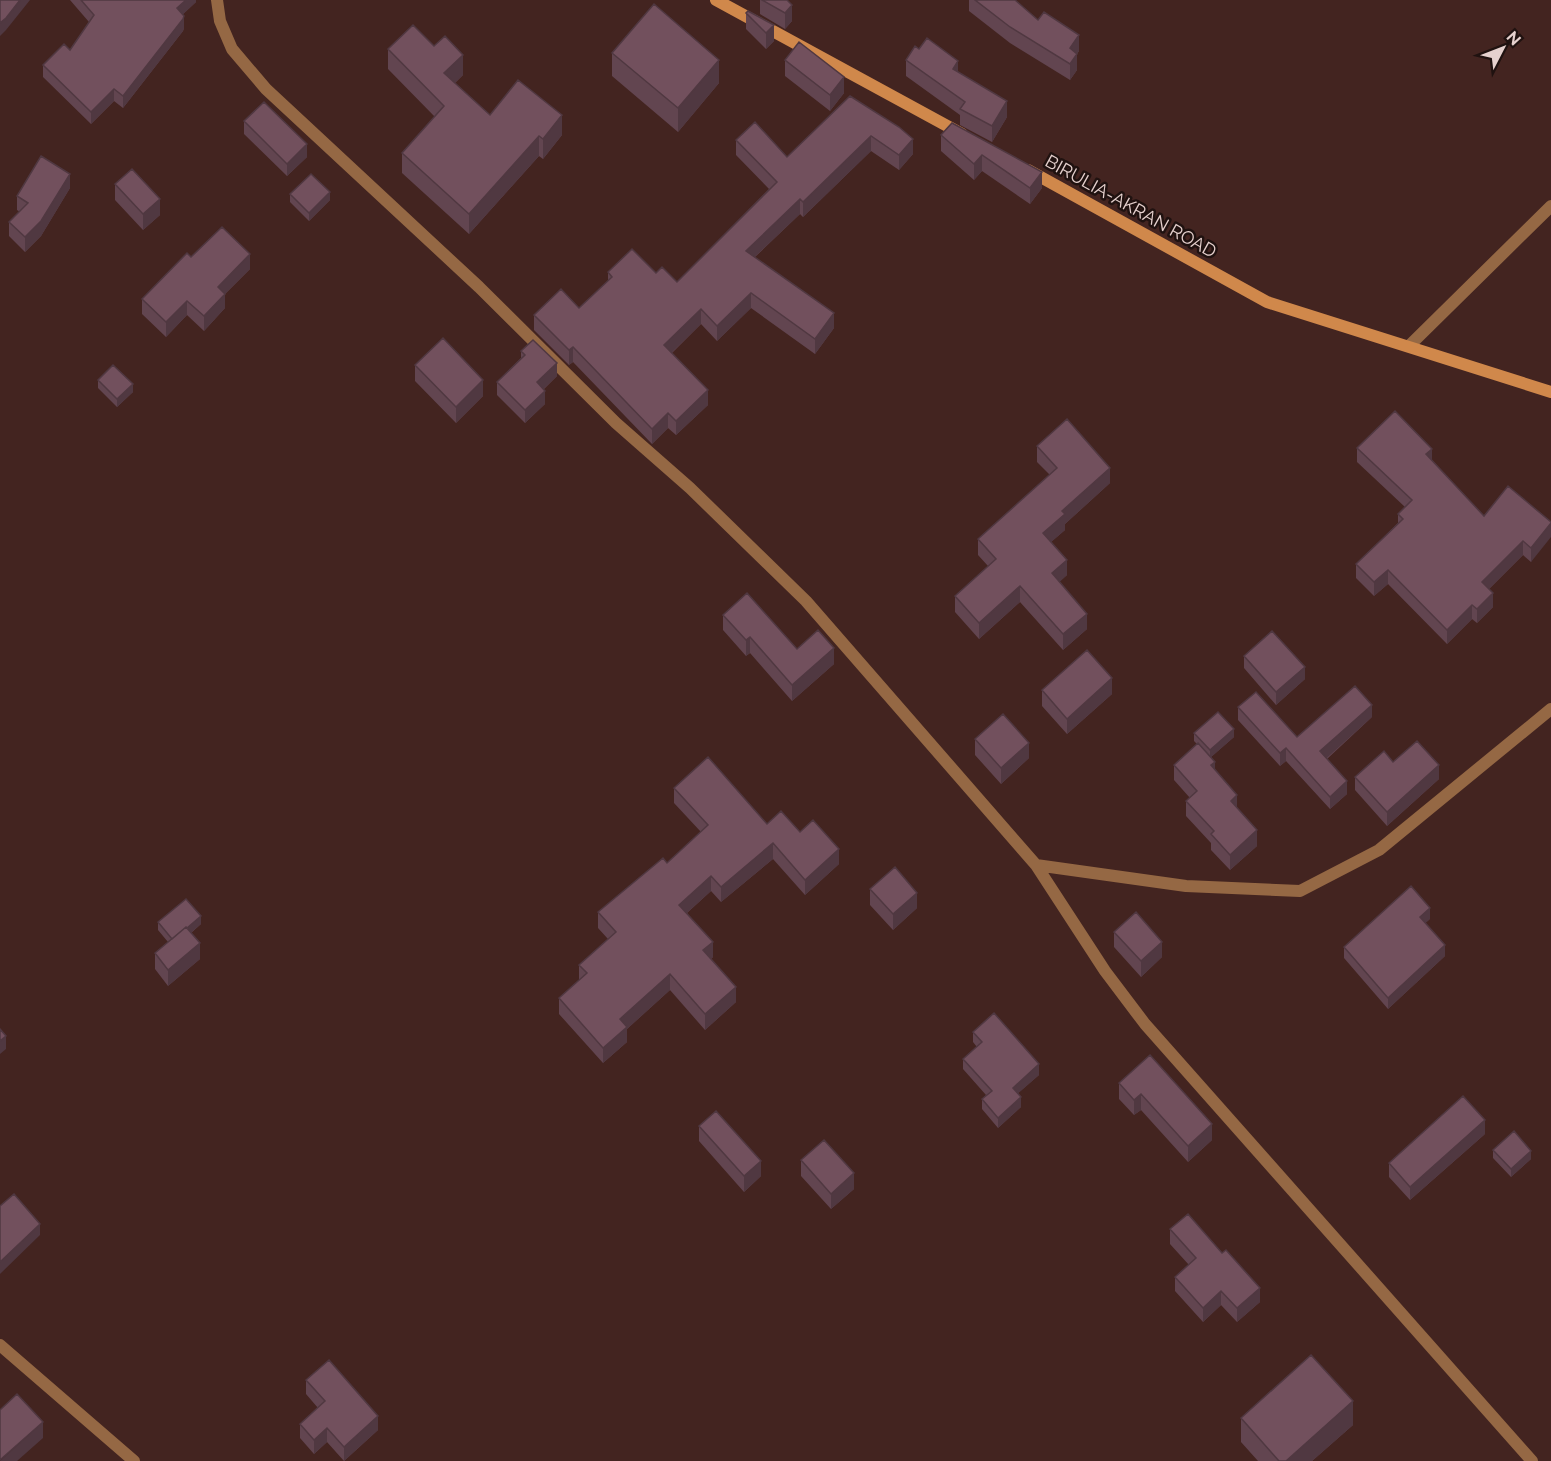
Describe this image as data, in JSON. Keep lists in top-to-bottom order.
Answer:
{
  "streets": {
    "street": ["BIRULIA-AKRAN ROAD"]
  },
  "north": "top right"
}
